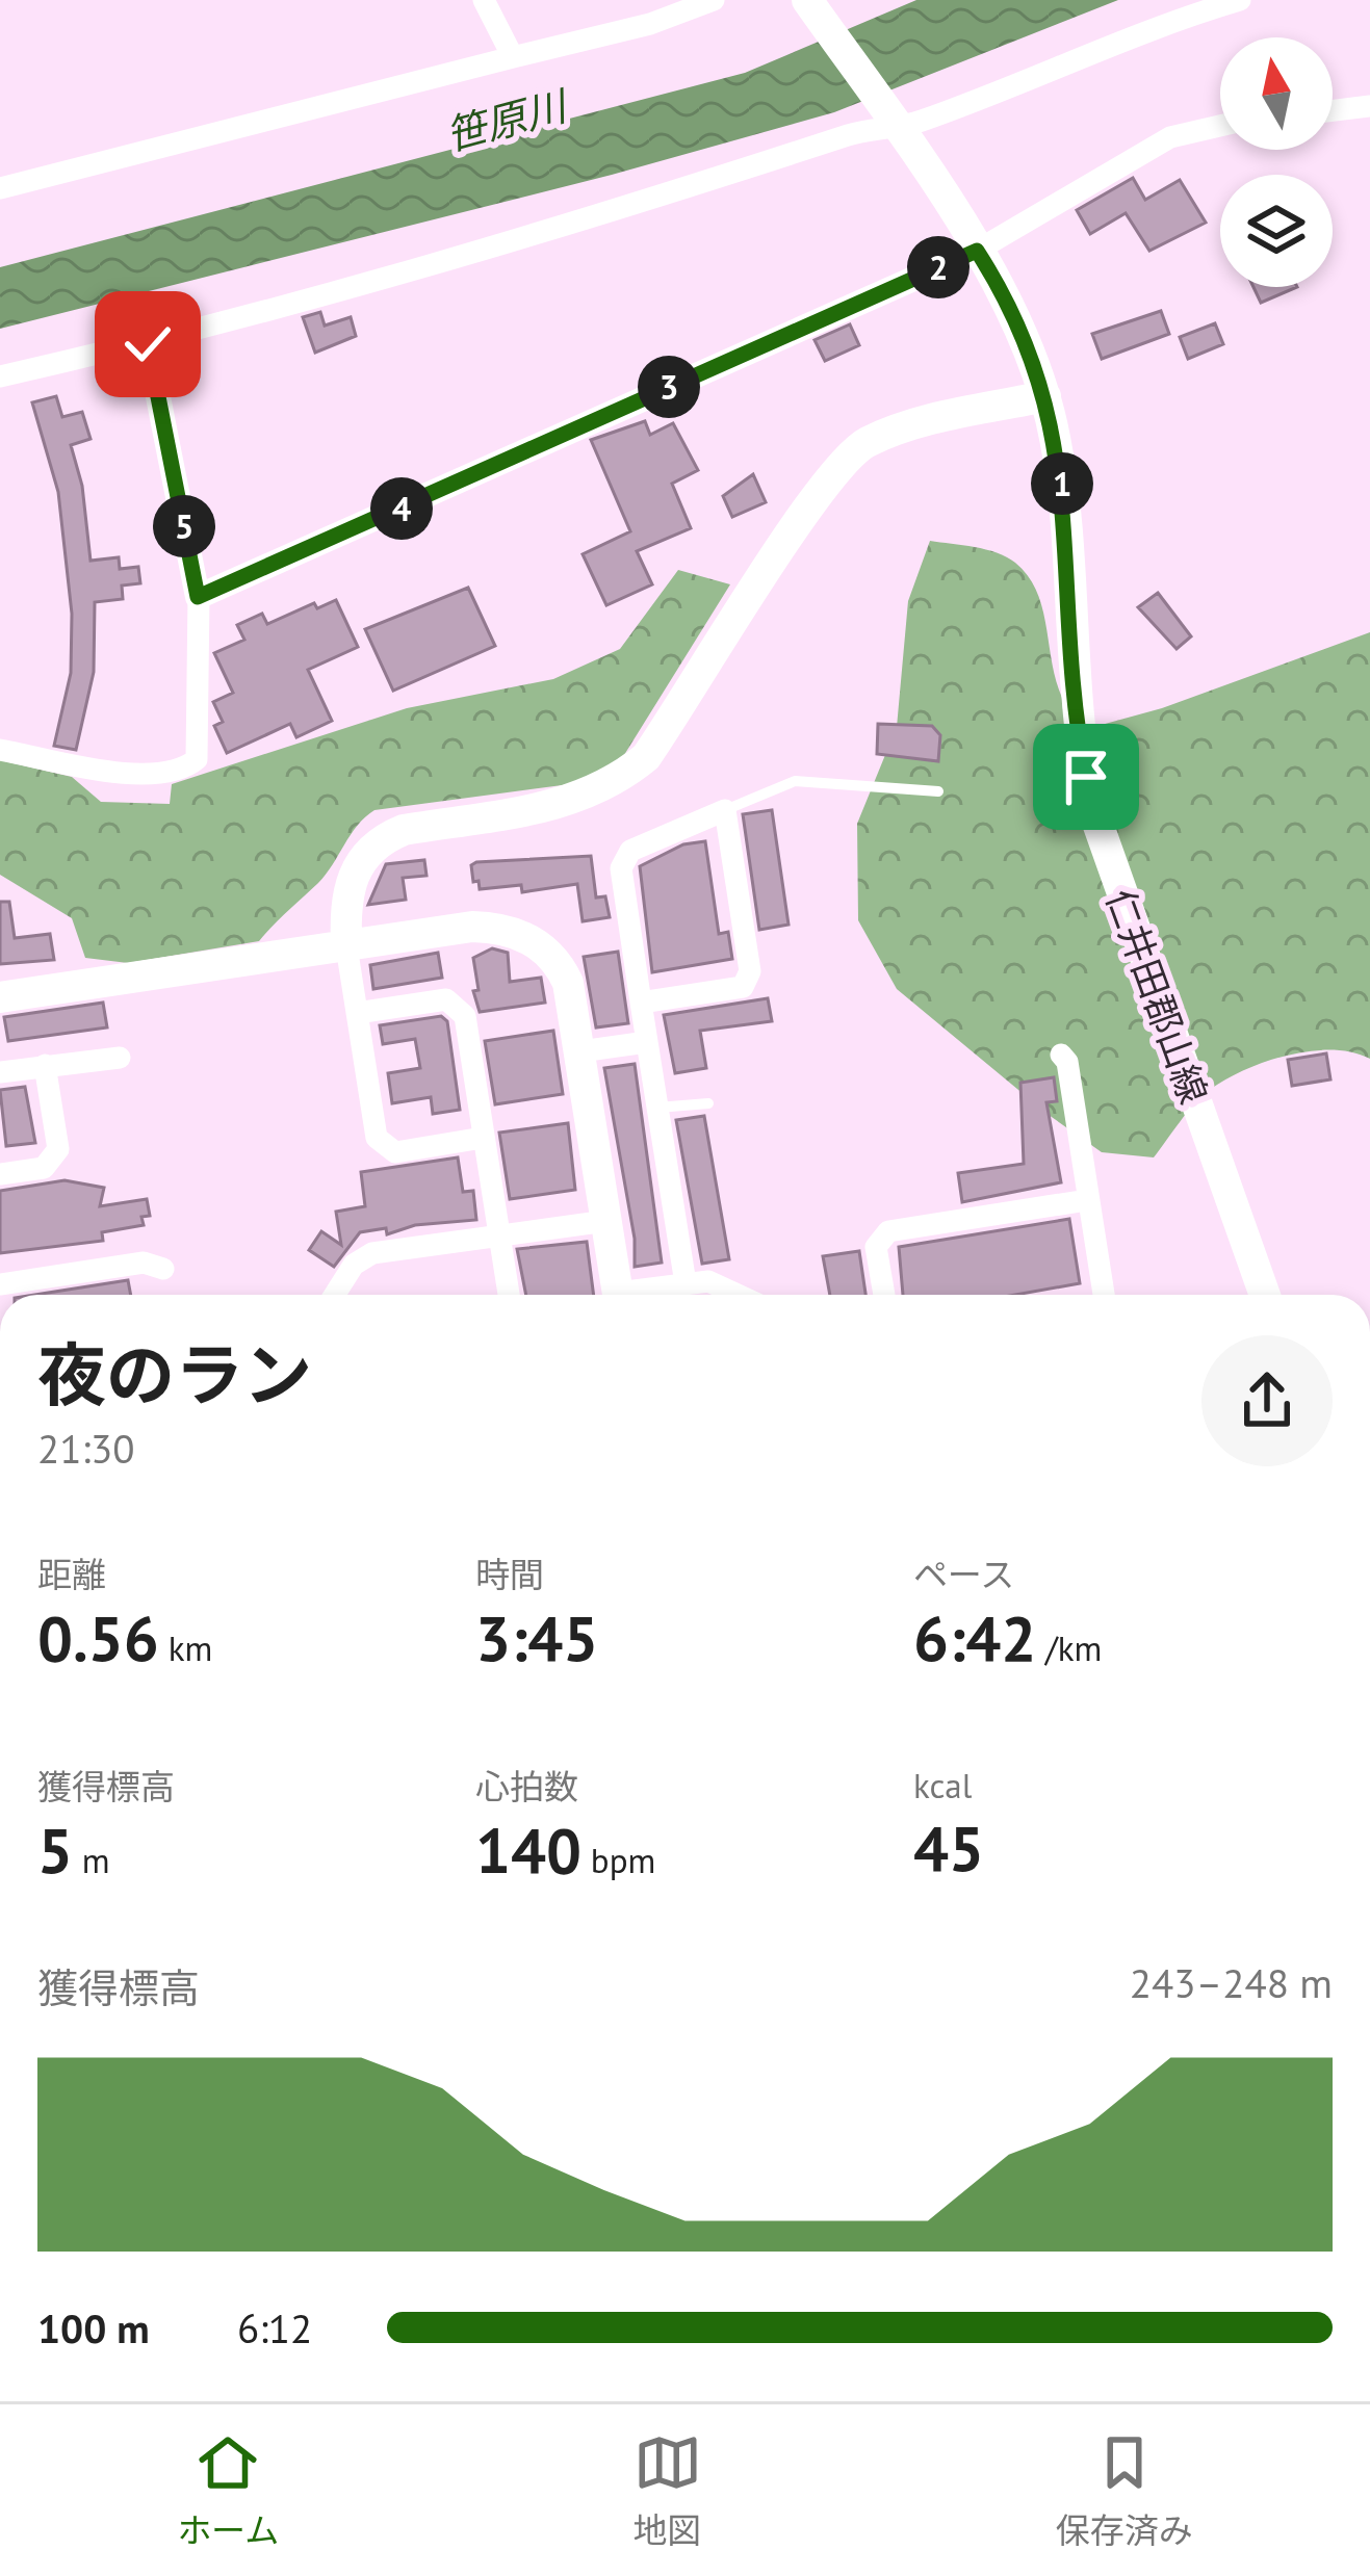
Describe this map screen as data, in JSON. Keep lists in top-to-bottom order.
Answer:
{
  "streets": {
    "street": ["仁井田郡山線"]
  },
  "water": ["笹原川"],
  "north": "top",
  "page": {
    "pins": [
      "2",
      "3",
      "1",
      "4",
      "5"
    ],
    "heading": ["夜のラン", "21:30"],
    "stats": [
      ["距離", "0.56 km"],
      ["時間", "3:45"],
      ["ペース", "6:42 /km"],
      ["獲得標高", "5 m"],
      ["心拍数", "140 bpm"],
      ["kcal", "45"]
    ],
    "chart": ["獲得標高", "243–248 m"],
    "list": [
      {
        "name": "100 m",
        "note": "6:12"
      }
    ],
    "tabs": ["ホーム", "地図", "保存済み"]
  }
}
